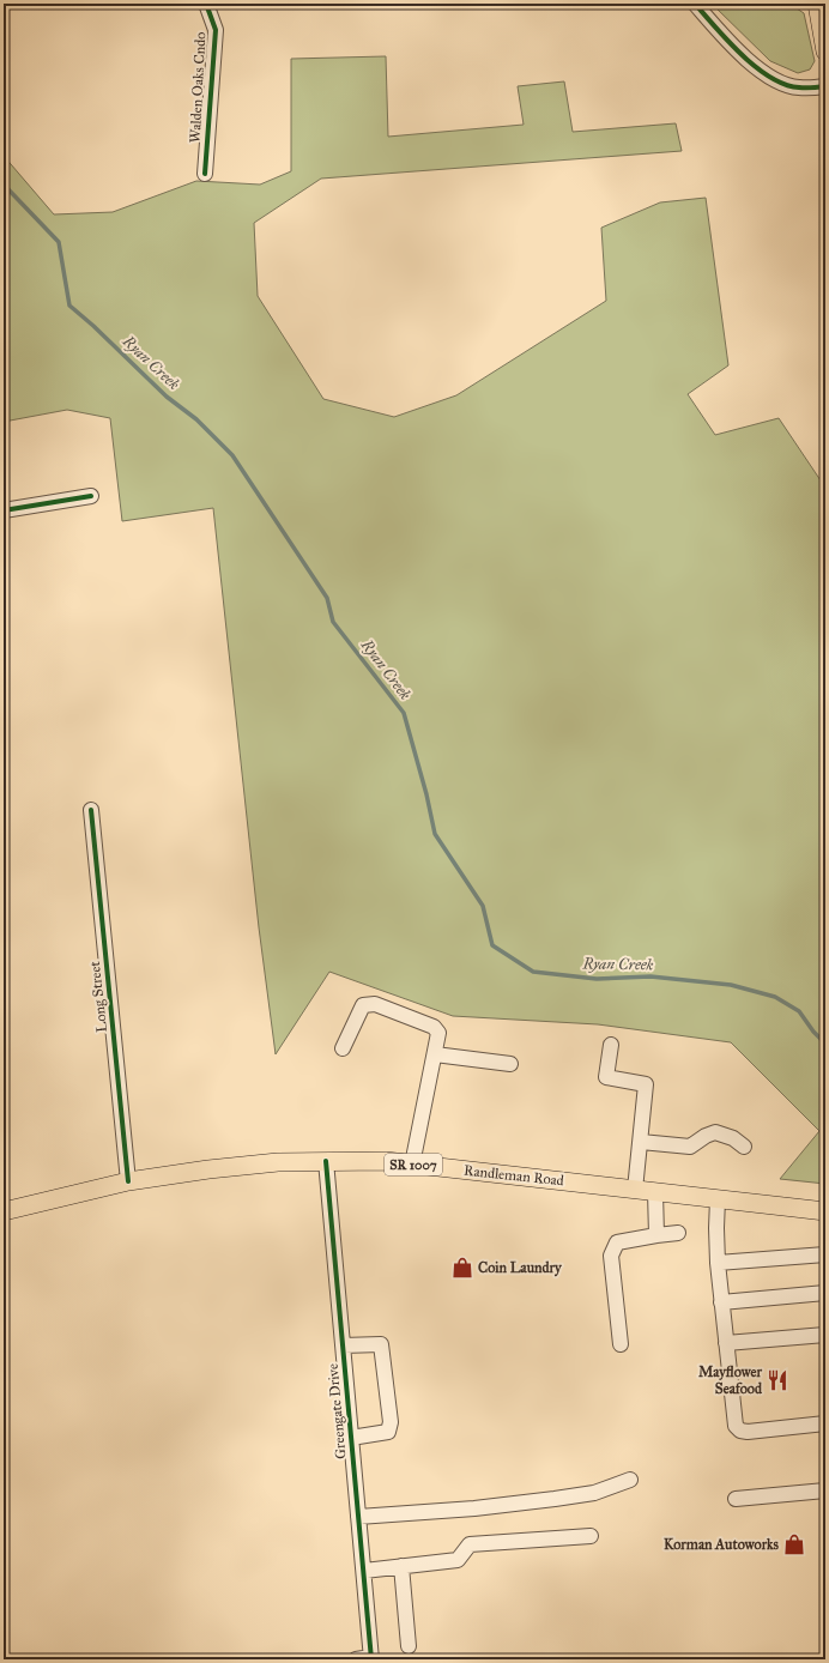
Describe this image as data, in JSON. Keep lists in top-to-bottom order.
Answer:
{
  "streets": {
    "main road": ["SR 1007", "Randleman Road"],
    "street": ["Walden Oaks Cndo", "Long Street", "Greengate Drive"]
  },
  "crossings": [
    ["Long Street", "Randleman Road"],
    ["Randleman Road", "Greengate Drive"]
  ],
  "water": ["Ryan Creek"],
  "places": {
    "shop": ["Coin Laundry", "Korman Autoworks"],
    "restaurant": ["Mayflower Seafood"]
  }
}
